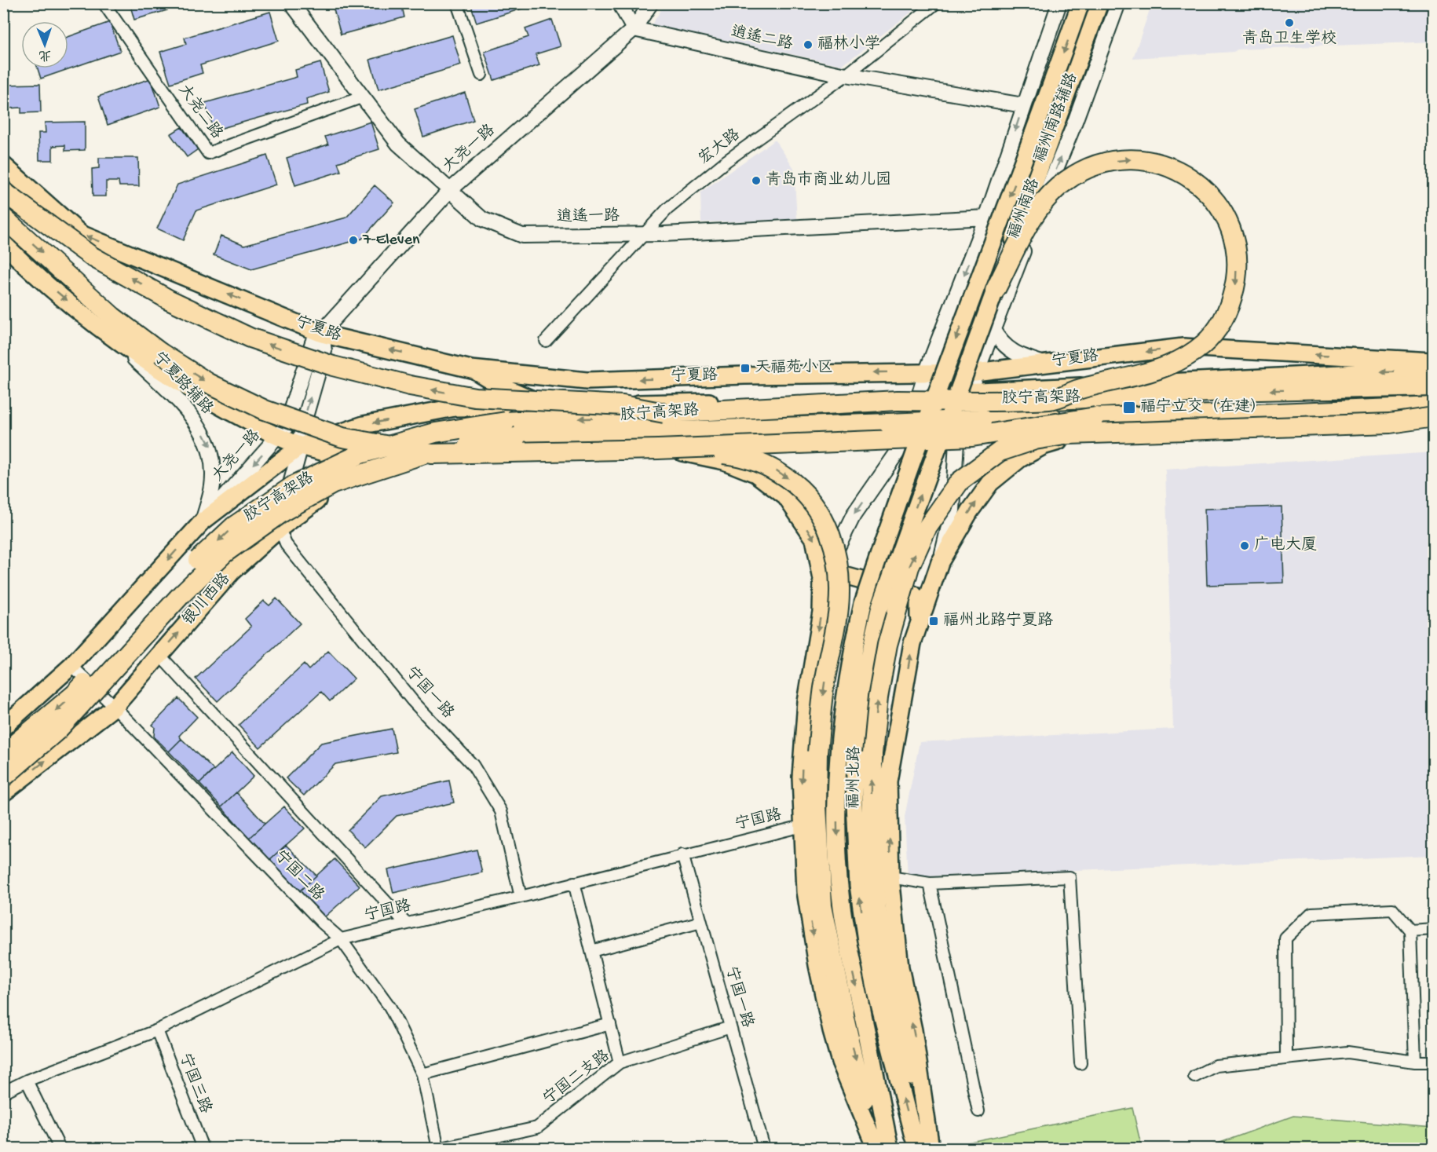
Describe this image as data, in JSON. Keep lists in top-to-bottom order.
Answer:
{
  "streets": {
    "highway": ["胶宁高架路"],
    "main road": [
      "福州南路",
      "宁夏路",
      "银川西路",
      "福州北路"
    ],
    "street": [
      "逍遥二路",
      "大尧二路",
      "福州南路辅路",
      "宏大路",
      "大尧一路",
      "逍遥一路",
      "宁夏路辅路",
      "宁国一路",
      "宁国路",
      "宁国二路",
      "宁国二支路",
      "宁国三路"
    ]
  },
  "crossings": [
    ["逍遥二路", "宏大路"],
    ["逍遥二路", "大尧一路"],
    ["大尧二路", "逍遥一路"],
    ["福州南路辅路", "宁夏路"],
    ["宏大路", "逍遥一路"],
    ["大尧一路", "逍遥一路"],
    ["大尧一路", "宁夏路"],
    ["大尧一路", "宁夏路辅路"],
    ["福州南路", "福州北路"],
    ["银川西路", "宁国一路"],
    ["银川西路", "宁国二路"],
    ["宁国一路", "宁国路"],
    ["宁国一路", "宁国二支路"],
    ["宁国路", "宁国二路"],
    ["宁国路", "宁国三路"],
    ["宁国二路", "宁国二支路"]
  ],
  "one_way": ["宁夏路辅路"],
  "places": {
    "other": [
      "青岛卫生学校",
      "福林小学",
      "青岛市商业幼儿园",
      "7-Eleven",
      "广电大厦"
    ],
    "transit": ["天福苑小区", "福宁立交（在建）", "福州北路宁夏路"]
  },
  "north": "bottom"
}
